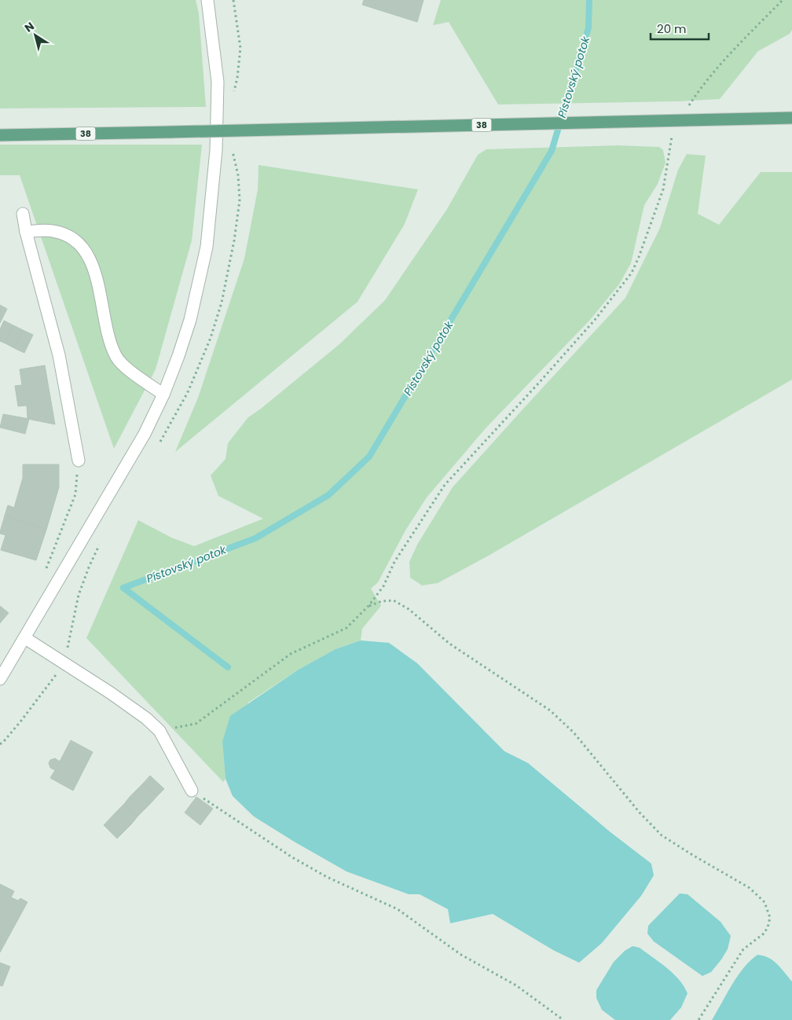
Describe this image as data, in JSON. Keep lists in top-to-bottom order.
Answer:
{
  "streets": {
    "main road": ["38"]
  },
  "water": ["Pístovský potok"],
  "scale_bar": "20 m",
  "north": "top left"
}
